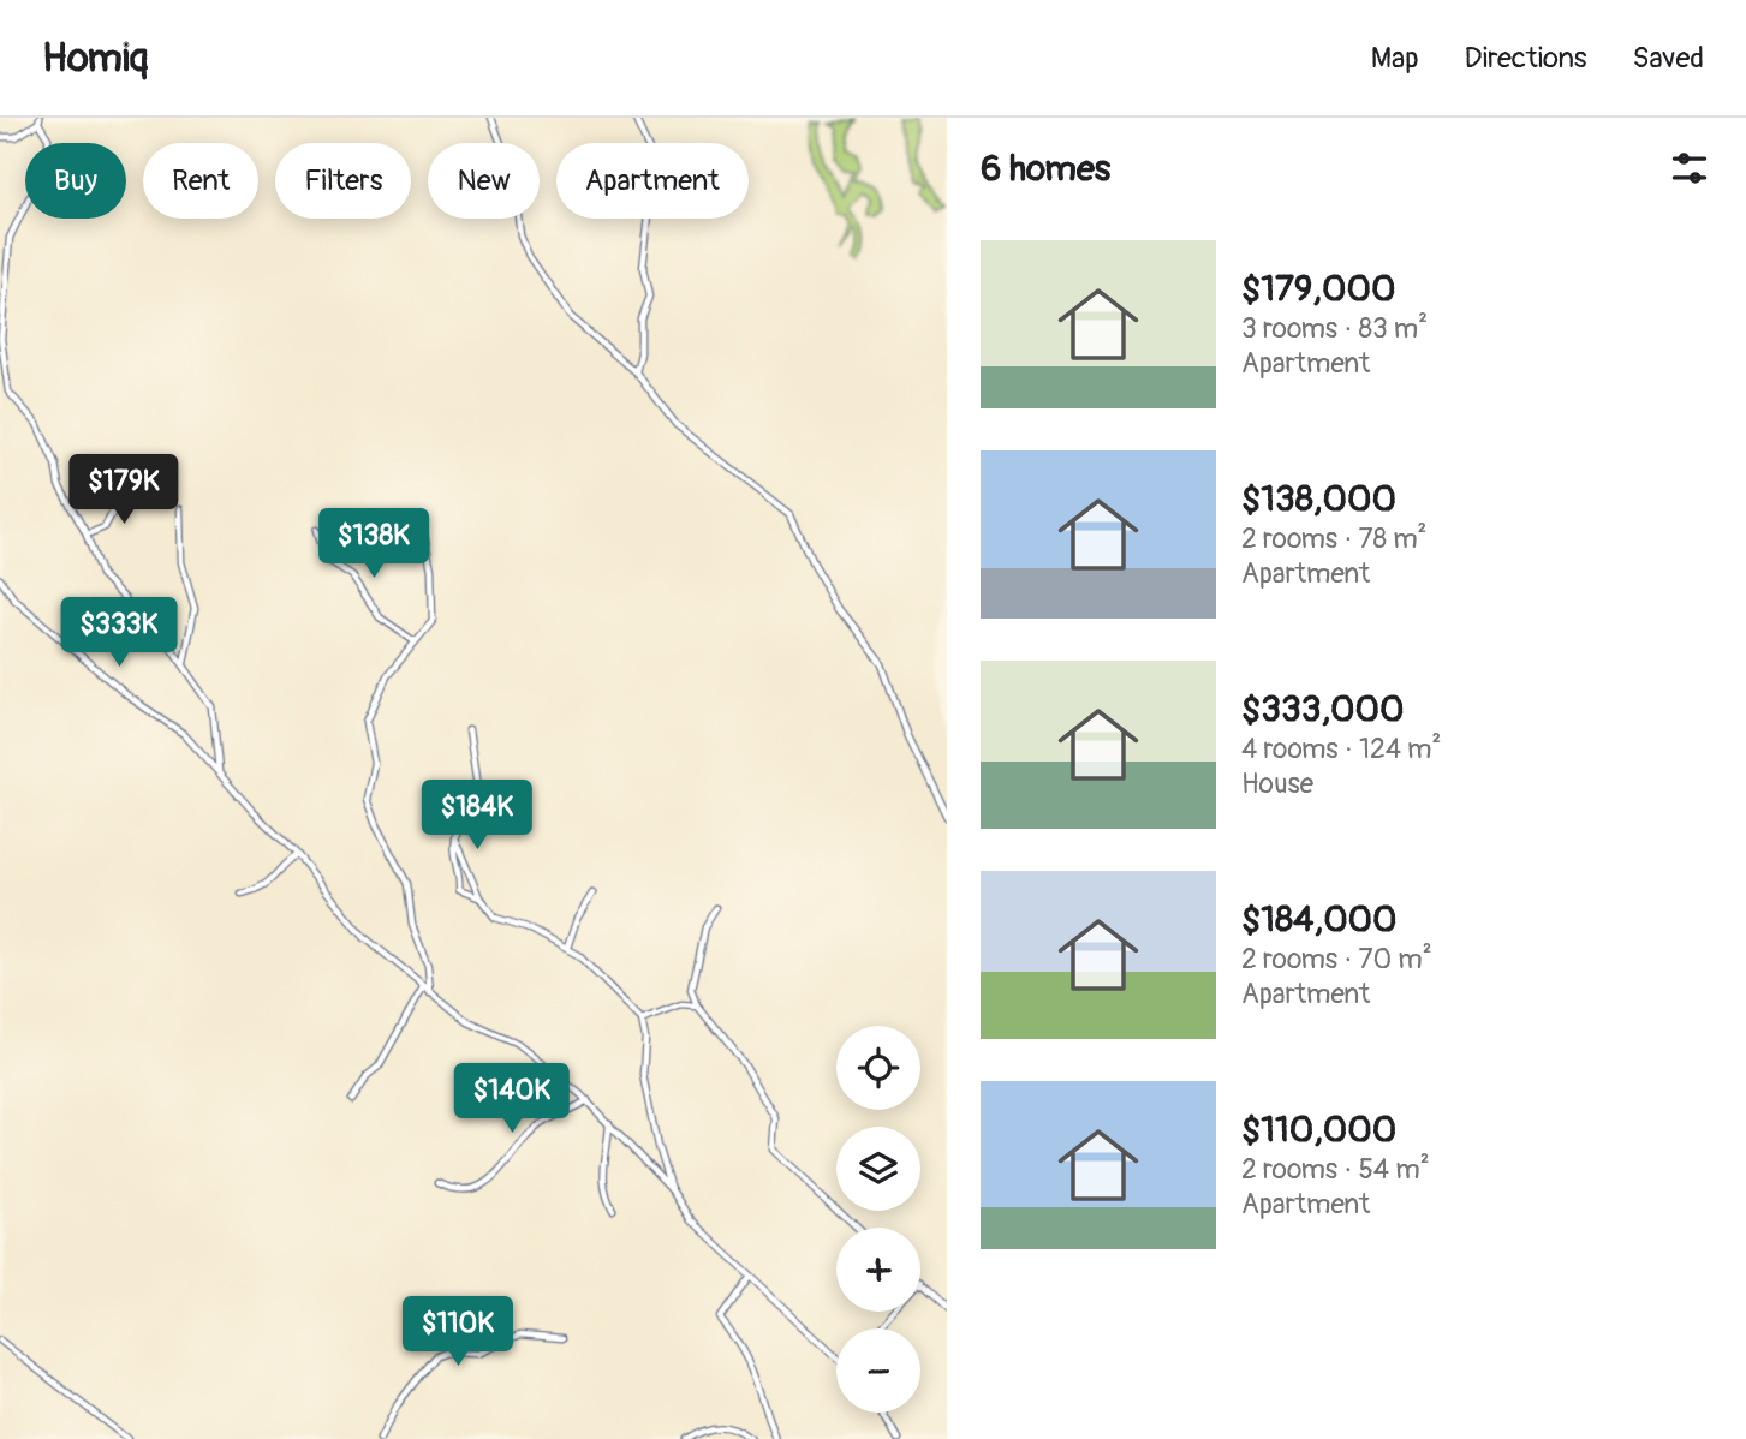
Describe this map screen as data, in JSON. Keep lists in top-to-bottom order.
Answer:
{
  "page": {
    "header": "Homiq",
    "nav": ["Map", "Directions", "Saved"],
    "heading": "6 homes",
    "chip": [
      "Buy",
      "Rent",
      "Filters",
      "New",
      "Apartment"
    ],
    "list": [
      {
        "name": "$179,000",
        "note": "3 rooms · 83 m² · Apartment"
      },
      {
        "name": "$138,000",
        "note": "2 rooms · 78 m² · Apartment"
      },
      {
        "name": "$333,000",
        "note": "4 rooms · 124 m² · House"
      },
      {
        "name": "$184,000",
        "note": "2 rooms · 70 m² · Apartment"
      },
      {
        "name": "$110,000",
        "note": "2 rooms · 54 m² · Apartment"
      }
    ],
    "price": [
      "$179K",
      "$138K",
      "$333K",
      "$184K",
      "$140K",
      "$110K"
    ],
    "map_buttons": ["+", "−"]
  }
}
